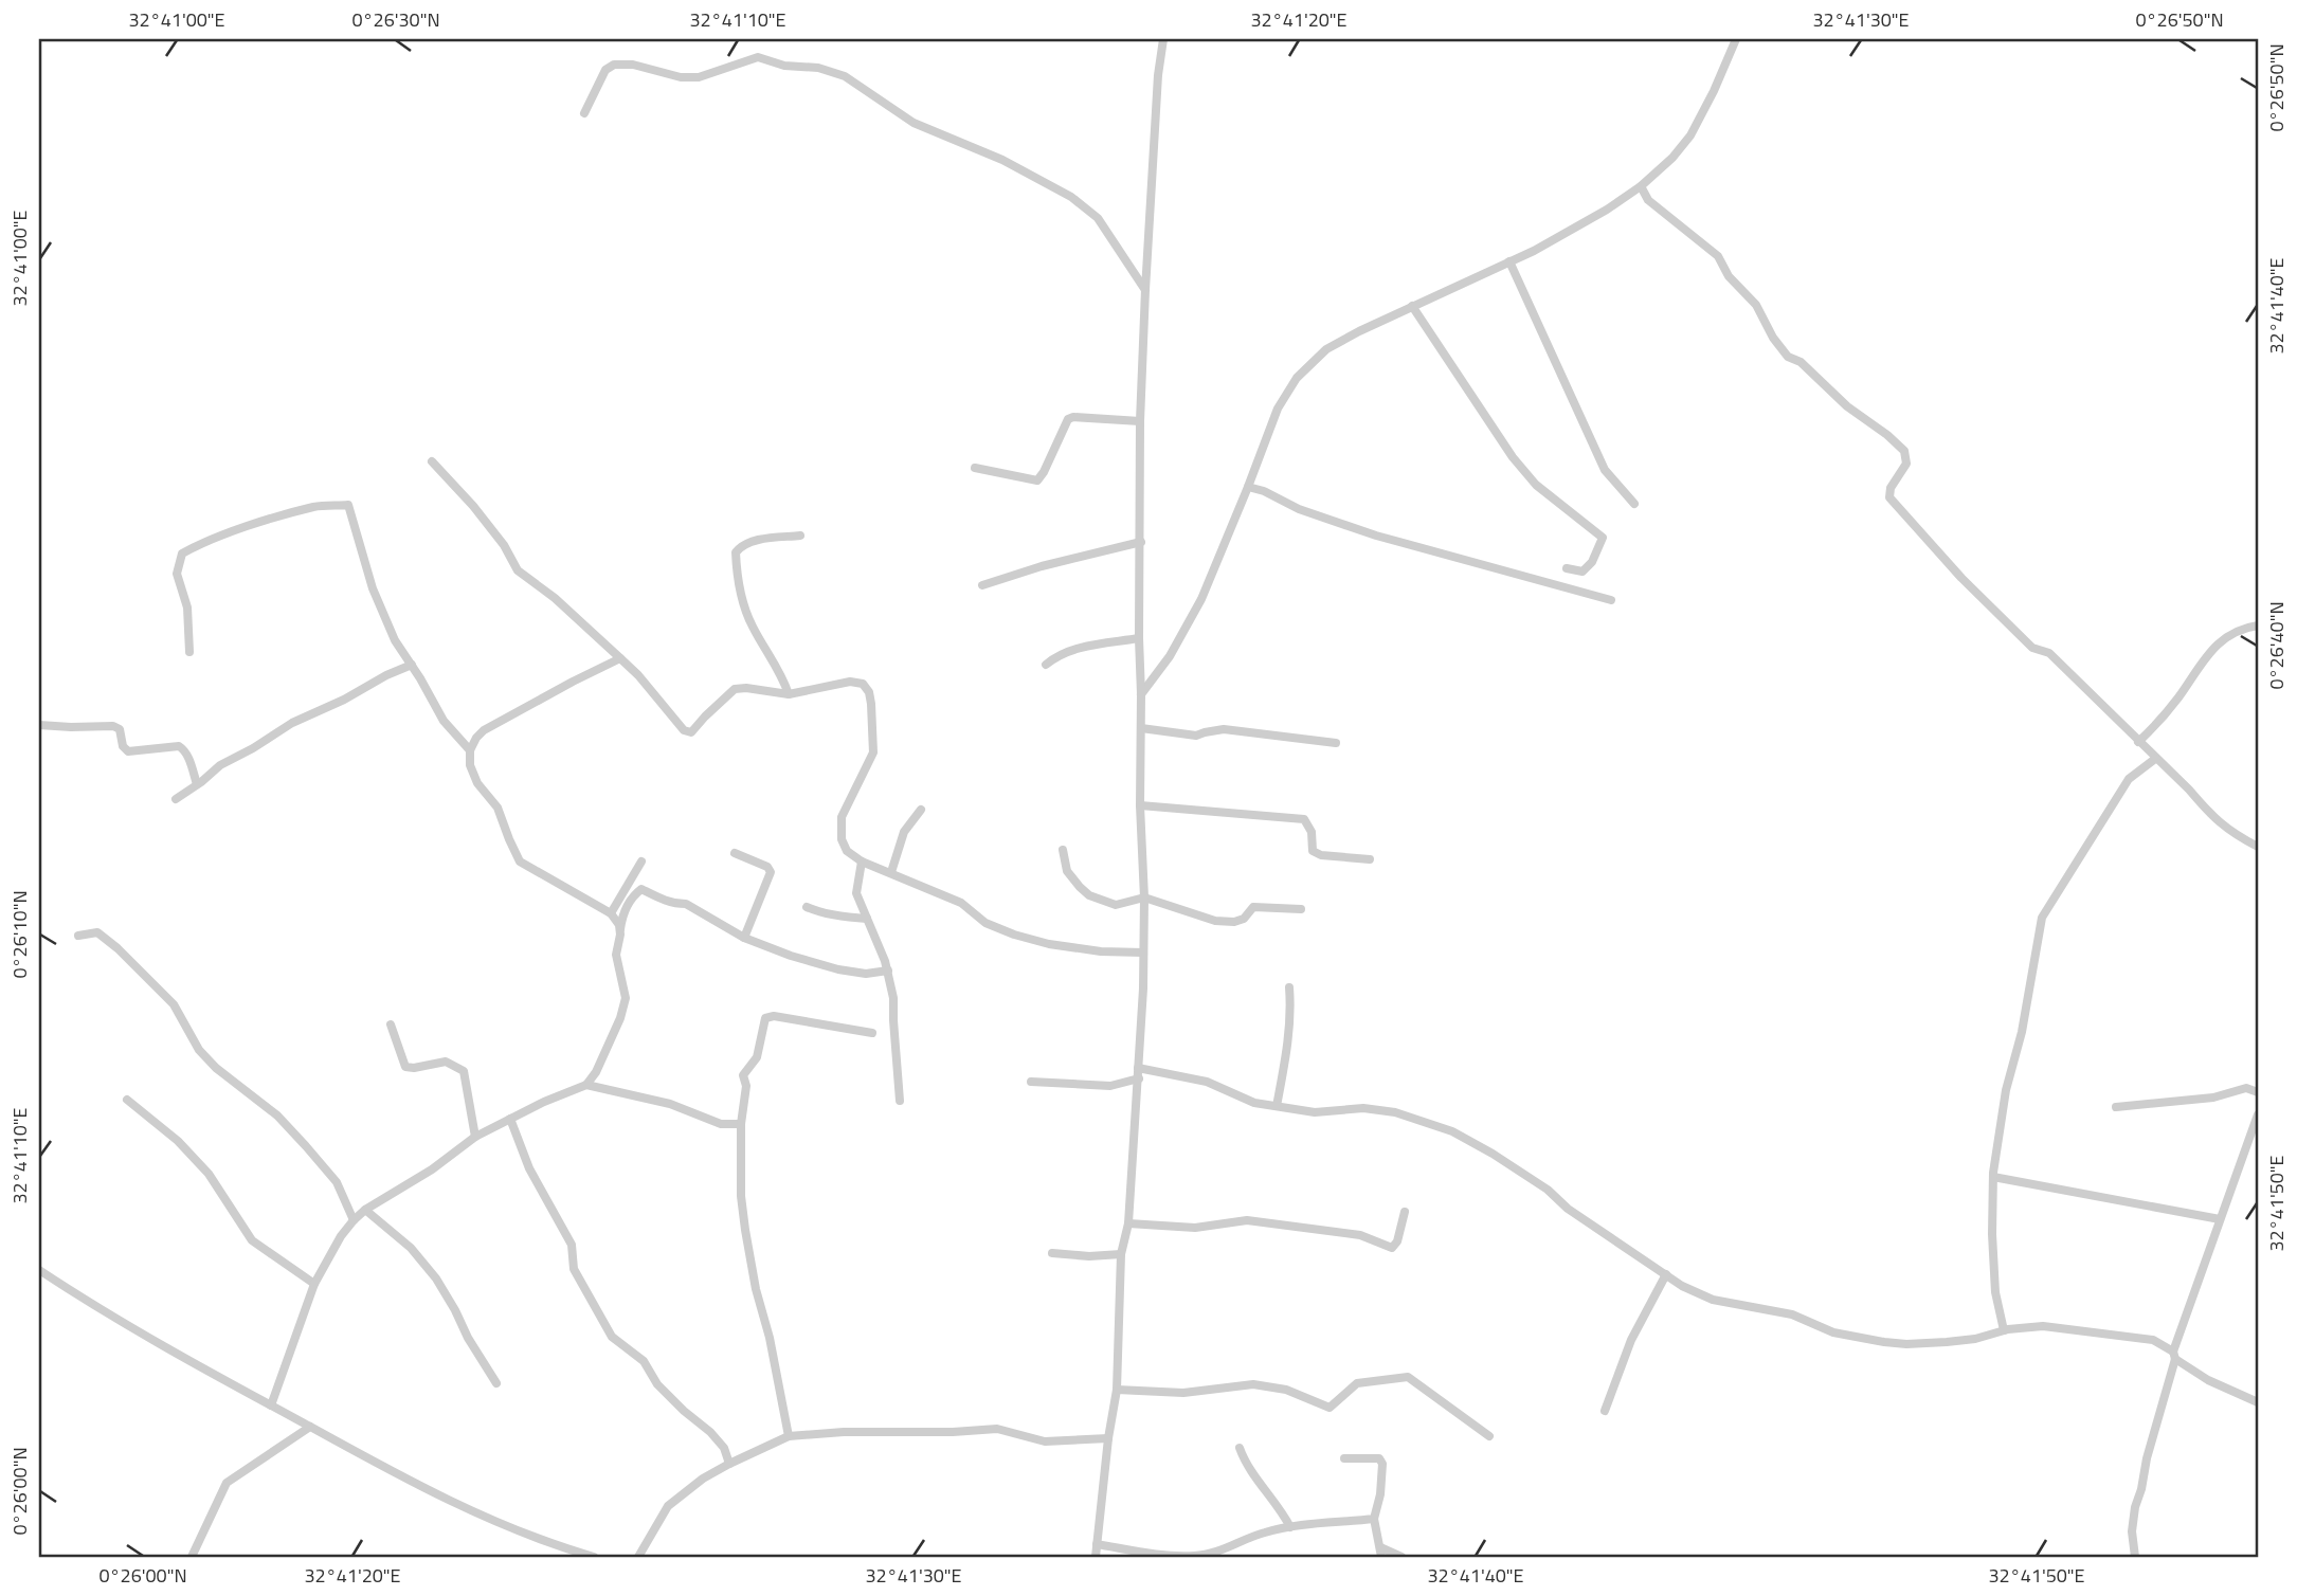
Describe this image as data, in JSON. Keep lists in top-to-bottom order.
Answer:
{
  "coordinates": [
    "32°41'00\"E",
    "0°26'30\"N",
    "32°41'10\"E",
    "32°41'20\"E",
    "32°41'30\"E",
    "0°26'50\"N",
    "32°41'40\"E",
    "0°26'40\"N",
    "0°26'10\"N",
    "32°41'50\"E",
    "0°26'00\"N"
  ]
}
